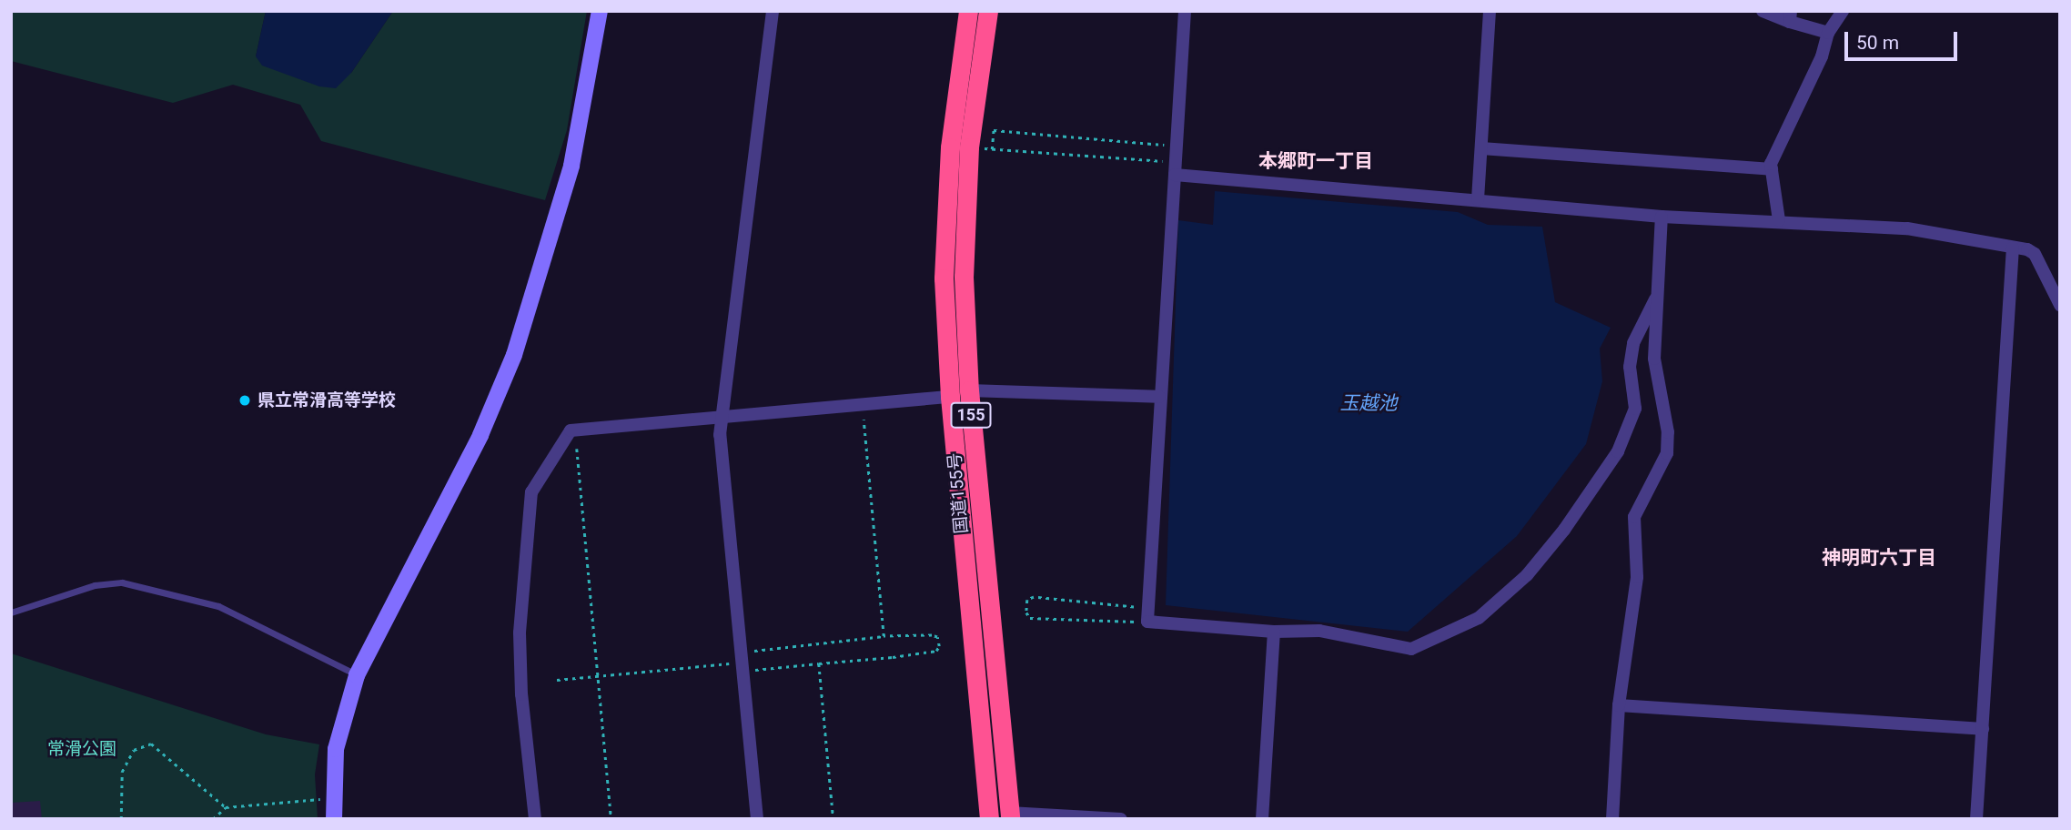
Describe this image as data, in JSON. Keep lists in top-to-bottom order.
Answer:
{
  "streets": {
    "highway": ["155", "国道155号"]
  },
  "districts": ["本郷町一丁目", "神明町六丁目"],
  "water": ["玉越池"],
  "parks": ["常滑公園"],
  "places": ["県立常滑高等学校"],
  "scale_bar": "50 m"
}
